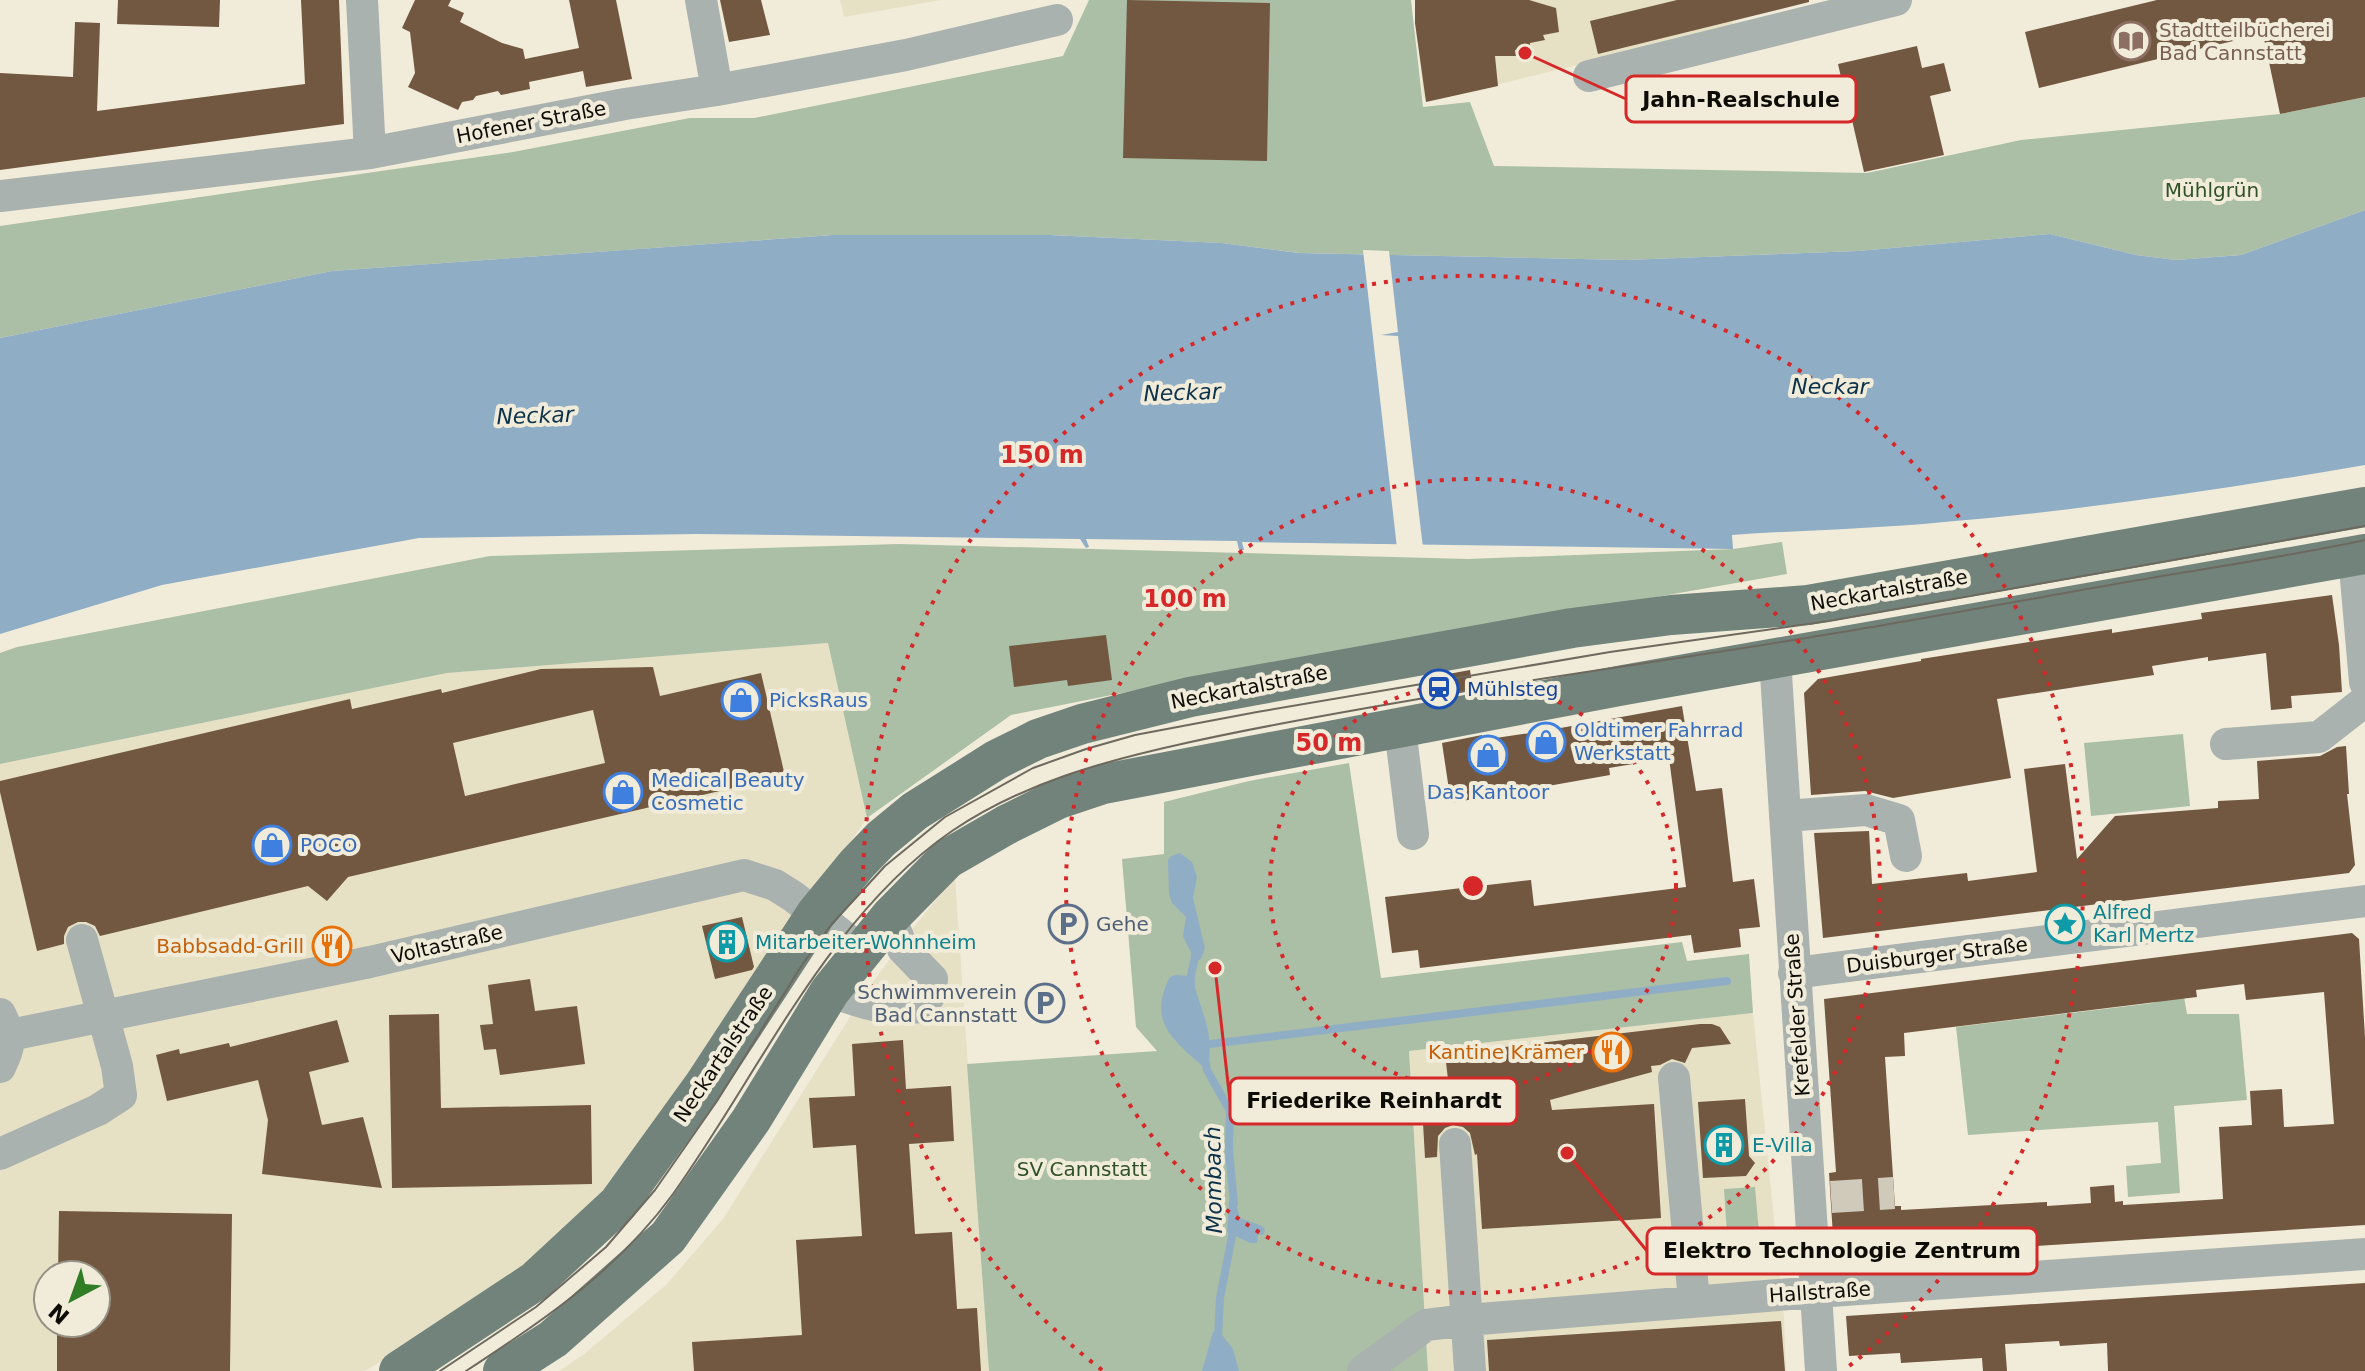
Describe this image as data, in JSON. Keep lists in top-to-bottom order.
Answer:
{
  "streets": {
    "main road": ["Neckartalstraße"],
    "street": [
      "Hofener Straße",
      "Voltastraße",
      "Duisburger Straße",
      "Krefelder Straße",
      "Hallstraße"
    ]
  },
  "crossings": [
    ["Neckartalstraße", "Voltastraße"],
    ["Duisburger Straße", "Krefelder Straße"],
    ["Krefelder Straße", "Hallstraße"]
  ],
  "water": ["Neckar", "Mombach"],
  "parks": ["Mühlgrün", "SV Cannstatt"],
  "places": {
    "library": ["Stadtteilbücherei Bad Cannstatt"],
    "other": ["Jahn-Realschule", "Friederike Reinhardt", "Elektro Technologie Zentrum"],
    "station": ["Mühlsteg"],
    "shop": [
      "PicksRaus",
      "Oldtimer Fahrrad Werkstatt",
      "Das Kantoor",
      "Medical Beauty Cosmetic",
      "POCO"
    ],
    "parking": ["Gehe", "Schwimmverein Bad Cannstatt"],
    "place": ["Alfred Karl Mertz"],
    "building": ["Mitarbeiter-Wohnheim", "E-Villa"],
    "restaurant": ["Babbsadd-Grill", "Kantine Krämer"]
  },
  "north": "bottom left",
  "rings": ["150 m", "100 m", "50 m"]
}
